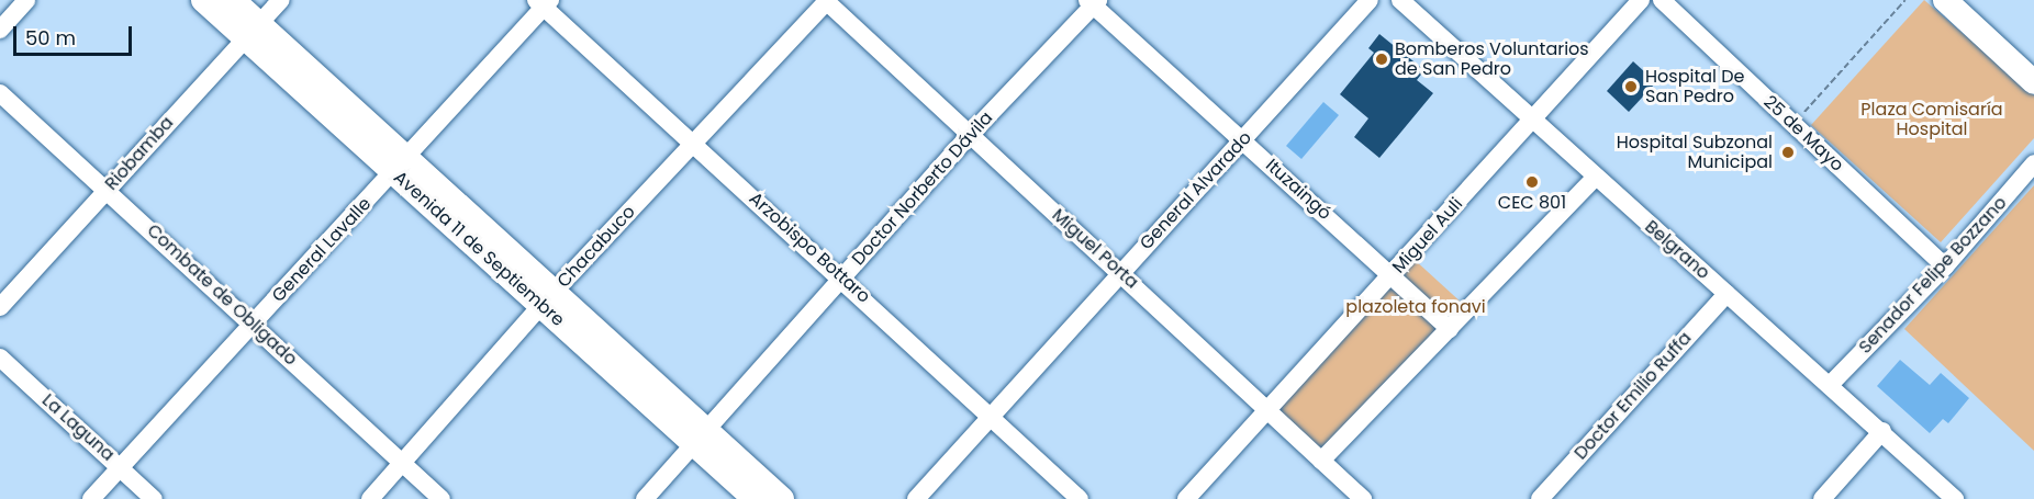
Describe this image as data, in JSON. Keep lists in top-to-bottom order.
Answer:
{
  "streets": {
    "main road": ["Avenida 11 de Septiembre"],
    "street": [
      "25 de Mayo",
      "Riobamba",
      "Doctor Norberto Dávila",
      "Ituzaingó",
      "General Alvarado",
      "Miguel Auli",
      "Chacabuco",
      "Arzobispo Bottaro",
      "Miguel Porta",
      "General Lavalle",
      "Belgrano",
      "Senador Felipe Bozzano",
      "Combate de Obligado",
      "Doctor Emilio Ruffa",
      "La Laguna"
    ]
  },
  "crossings": [
    ["25 de Mayo", "Senador Felipe Bozzano"],
    ["Riobamba", "Avenida 11 de Septiembre"],
    ["Riobamba", "Combate de Obligado"],
    ["Doctor Norberto Dávila", "Ituzaingó"],
    ["Doctor Norberto Dávila", "Arzobispo Bottaro"],
    ["Doctor Norberto Dávila", "Avenida 11 de Septiembre"],
    ["Doctor Norberto Dávila", "Miguel Porta"],
    ["Ituzaingó", "General Alvarado"],
    ["Ituzaingó", "Miguel Auli"],
    ["General Alvarado", "Arzobispo Bottaro"],
    ["General Alvarado", "Miguel Porta"],
    ["Miguel Auli", "Miguel Porta"],
    ["Miguel Auli", "Belgrano"],
    ["Chacabuco", "Arzobispo Bottaro"],
    ["Chacabuco", "Avenida 11 de Septiembre"],
    ["Chacabuco", "Miguel Porta"],
    ["Chacabuco", "Combate de Obligado"],
    ["Arzobispo Bottaro", "General Lavalle"],
    ["Avenida 11 de Septiembre", "General Lavalle"],
    ["General Lavalle", "Combate de Obligado"],
    ["General Lavalle", "La Laguna"],
    ["Belgrano", "Senador Felipe Bozzano"],
    ["Belgrano", "Doctor Emilio Ruffa"]
  ],
  "parks": ["Plaza Comisaría Hospital", "plazoleta fonavi"],
  "places": [
    "Bomberos Voluntarios de San Pedro",
    "Hospital De San Pedro",
    "Hospital Subzonal Municipal",
    "CEC 801"
  ],
  "scale_bar": "50 m"
}
